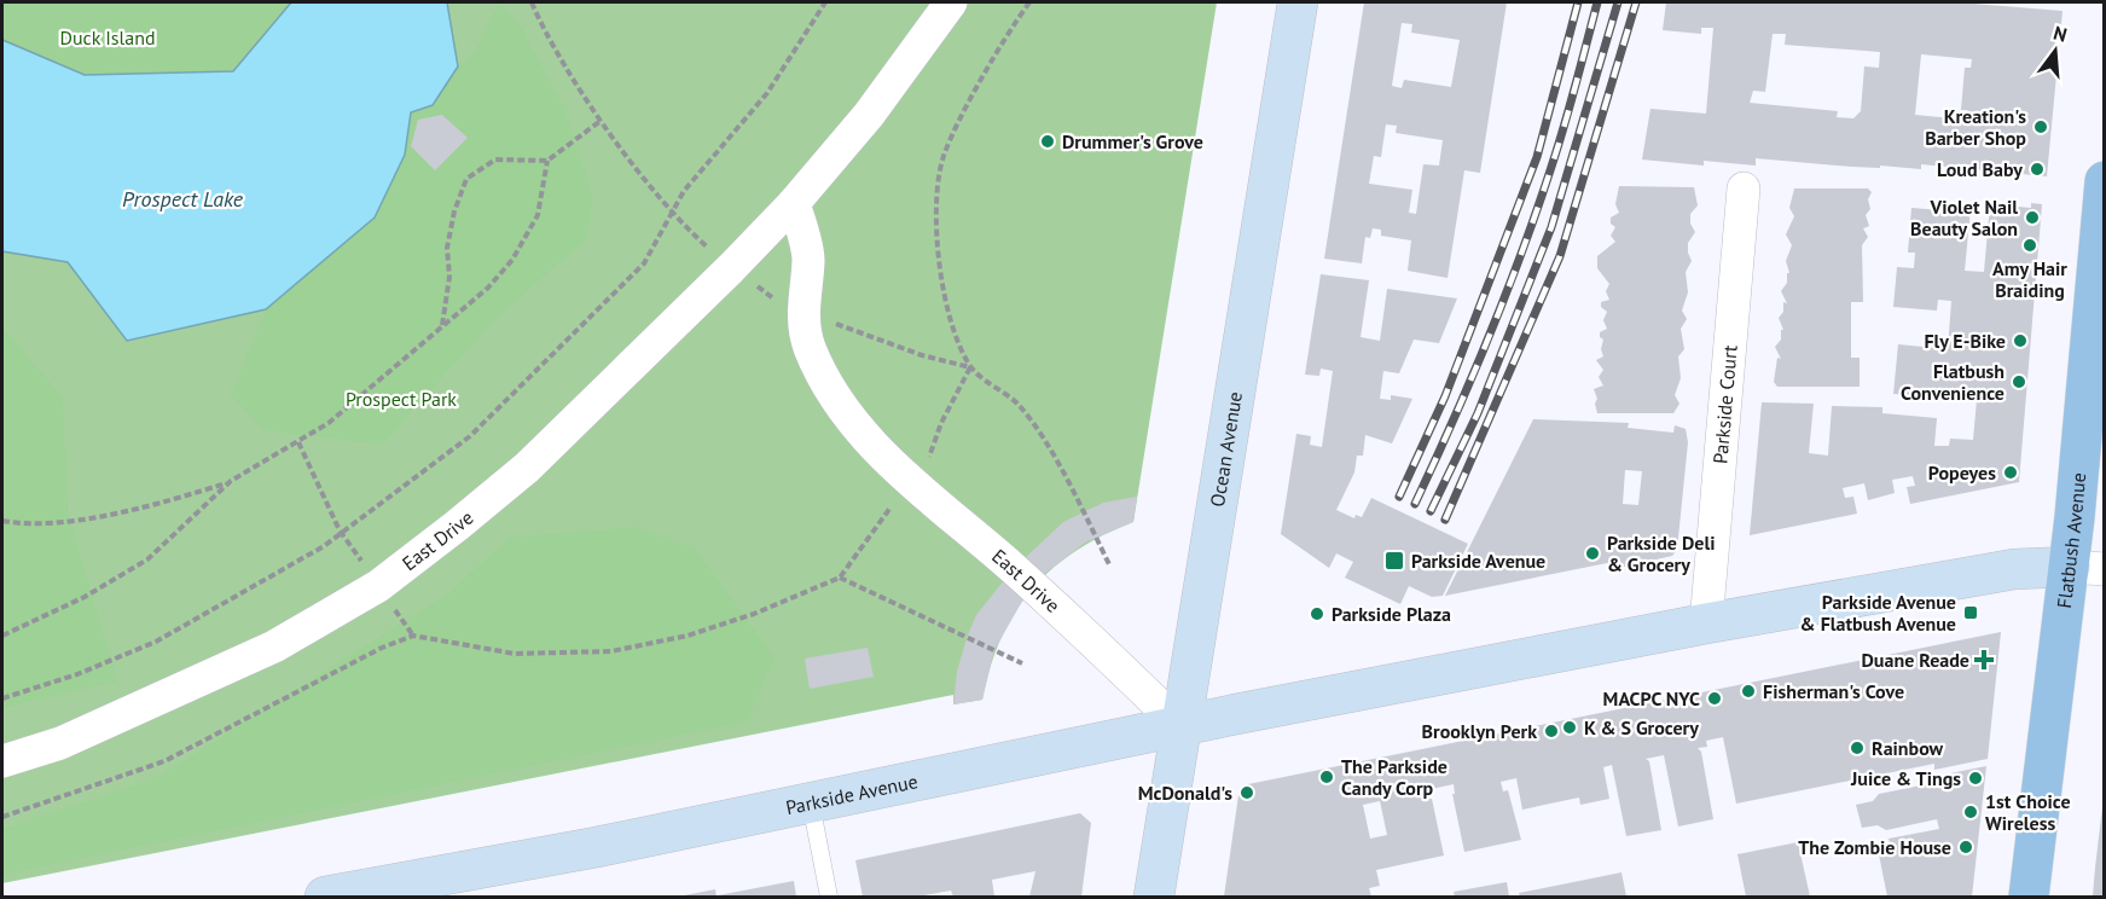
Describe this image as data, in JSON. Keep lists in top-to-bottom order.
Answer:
{
  "streets": {
    "main road": ["Ocean Avenue", "Flatbush Avenue", "Parkside Avenue"],
    "street": ["Parkside Court", "East Drive"]
  },
  "crossings": [
    ["Parkside Court", "Parkside Avenue"],
    ["Ocean Avenue", "East Drive"],
    ["Ocean Avenue", "Parkside Avenue"],
    ["East Drive", "Parkside Avenue"],
    ["Flatbush Avenue", "Parkside Avenue"]
  ],
  "water": ["Prospect Lake"],
  "parks": ["Duck Island", "Prospect Park"],
  "places": {
    "other": [
      "Kreation's Barber Shop",
      "Drummer's Grove",
      "Loud Baby",
      "Violet Nail Beauty Salon",
      "Amy Hair Braiding",
      "Fly E-Bike",
      "Flatbush Convenience",
      "Popeyes",
      "Parkside Deli & Grocery",
      "Parkside Plaza",
      "Fisherman's Cove",
      "MACPC NYC",
      "K & S Grocery",
      "Brooklyn Perk",
      "Rainbow",
      "The Parkside Candy Corp",
      "Juice & Tings",
      "McDonald's",
      "1st Choice Wireless",
      "The Zombie House"
    ],
    "transit": ["Parkside Avenue", "Parkside Avenue & Flatbush Avenue"],
    "health": ["Duane Reade"]
  },
  "north": "top"
}
